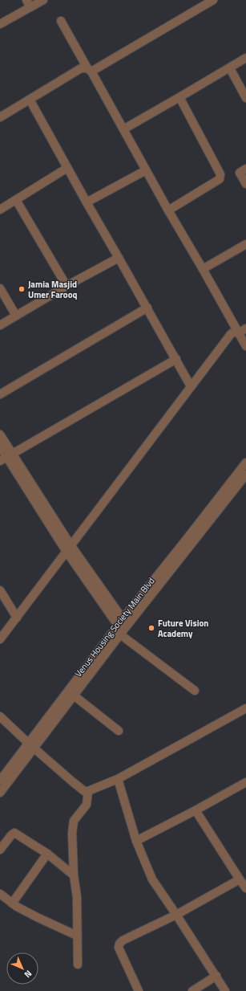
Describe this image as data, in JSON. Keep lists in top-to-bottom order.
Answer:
{
  "streets": {
    "street": ["Venus Housing Society Main Blvd"]
  },
  "places": ["Jamia Masjid Umer Farooq", "Future Vision Academy"],
  "north": "bottom right"
}
